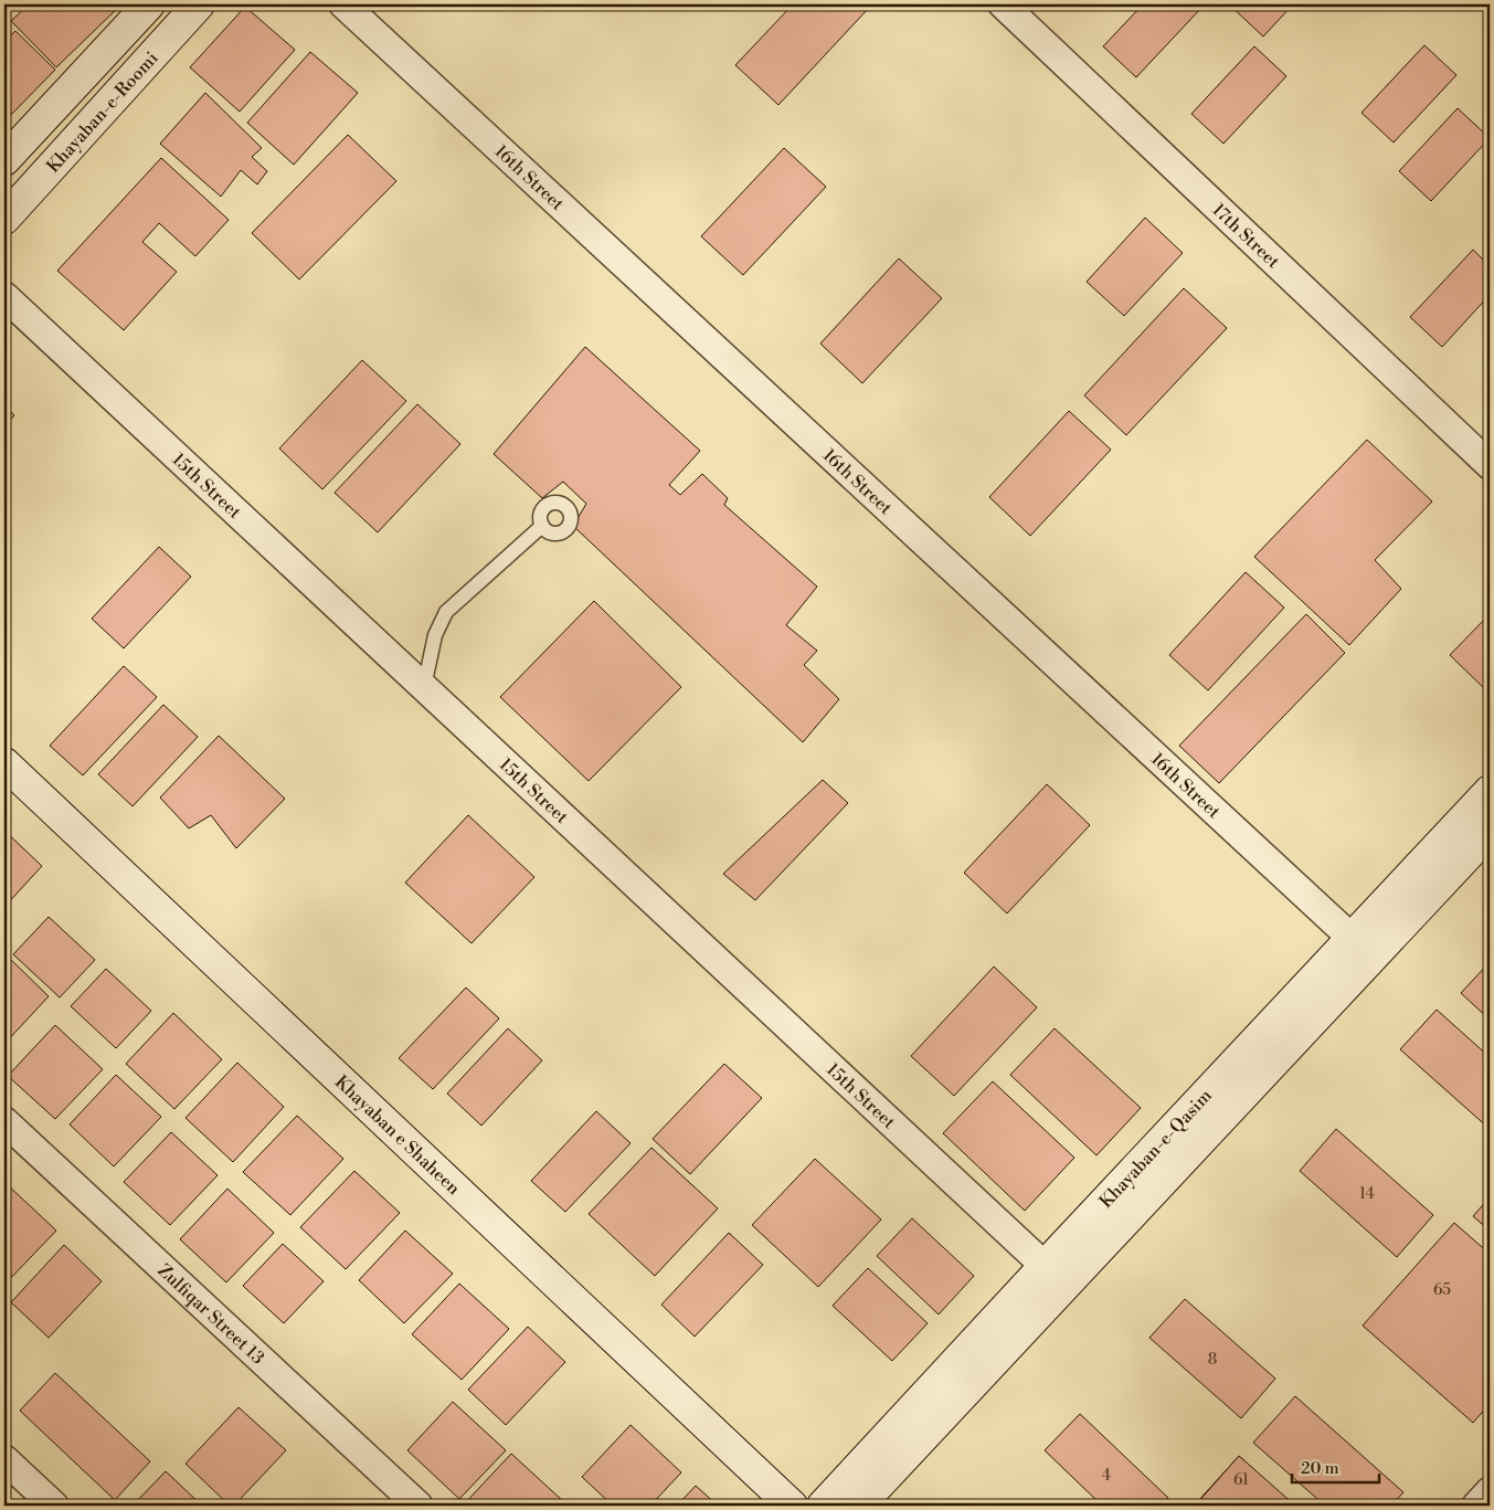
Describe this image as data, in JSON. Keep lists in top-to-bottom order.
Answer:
{
  "streets": {
    "street": [
      "Khayaban-e-Roomi",
      "16th Street",
      "17th Street",
      "15th Street",
      "Khayaban e Shaheen",
      "Khayaban-e-Qasim",
      "Zulfiqar Street 13"
    ]
  },
  "crossings": [
    ["16th Street", "Khayaban-e-Qasim"],
    ["15th Street", "Khayaban-e-Qasim"]
  ],
  "house_numbers": [
    "14",
    "65",
    "8",
    "4",
    "61"
  ],
  "scale_bar": "20 m"
}
